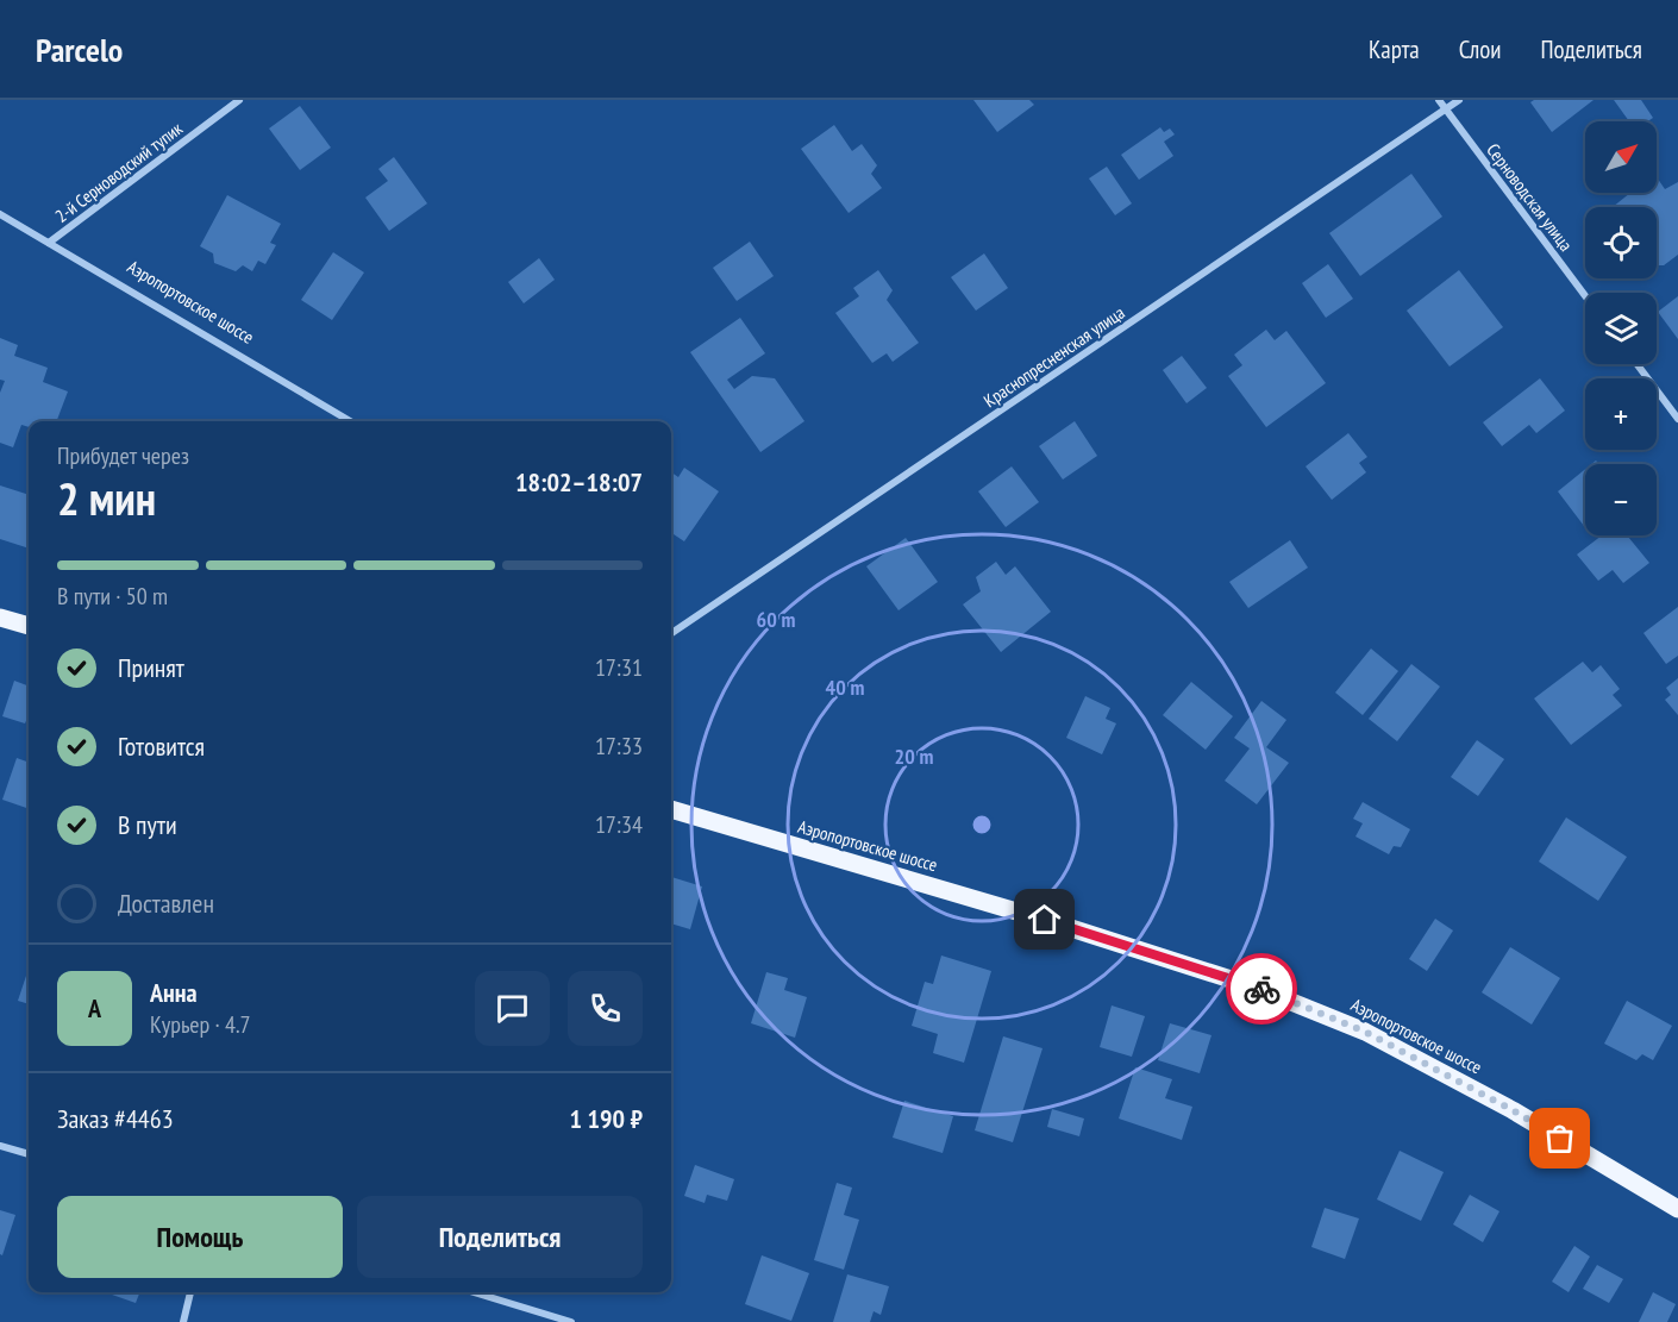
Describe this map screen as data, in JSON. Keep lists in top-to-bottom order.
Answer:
{
  "streets": {
    "main road": ["Аэропортовское шоссе"],
    "street": ["2-й Серноводский тупик", "Серноводская улица", "Краснопресненская улица"]
  },
  "crossings": [
    ["2-й Серноводский тупик", "Аэропортовское шоссе"],
    ["Серноводская улица", "Краснопресненская улица"]
  ],
  "north": "top right",
  "page": {
    "header": "Parcelo",
    "nav": ["Карта", "Слои", "Поделиться"],
    "map_buttons": ["+", "−"],
    "heading": ["2 мин", "Прибудет через", "18:02–18:07"],
    "panel": [
      "Анна",
      "Курьер · 4.7",
      "Заказ #4463",
      "1 190 ₽"
    ],
    "bar": "В пути · 50 m",
    "list": [
      ["Принят", "17:31"],
      ["Готовится", "17:33"],
      ["В пути", "17:34"],
      "Доставлен"
    ],
    "round": "А",
    "buttons": ["Помощь", "Поделиться"]
  },
  "rings": ["60 m", "40 m", "20 m"]
}
